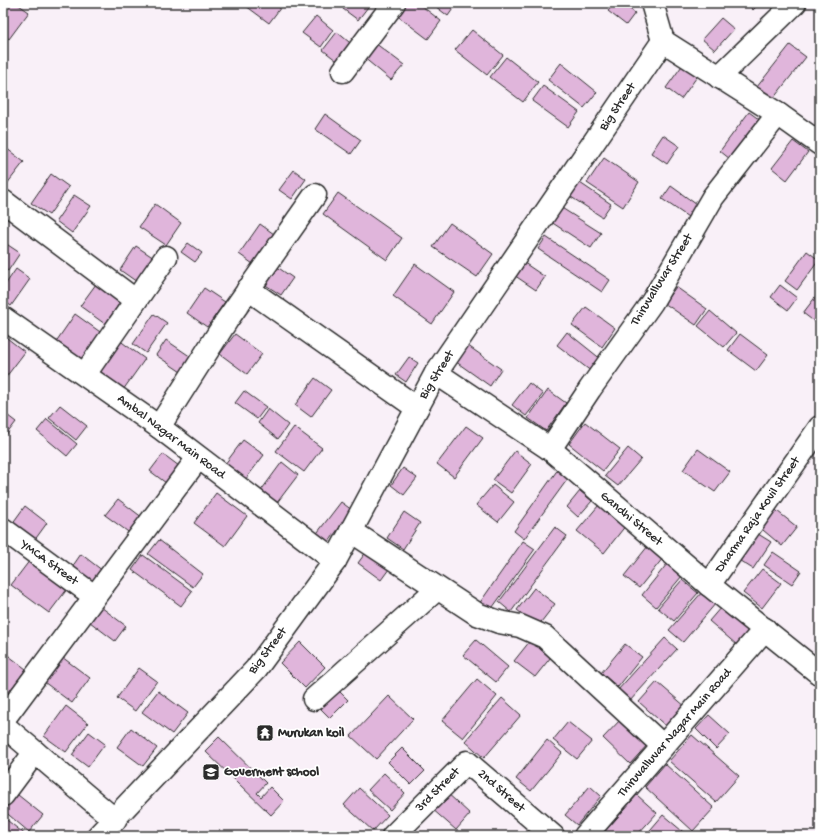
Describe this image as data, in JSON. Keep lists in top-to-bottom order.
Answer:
{
  "streets": {
    "street": [
      "Big Street",
      "Thiruvalluvar Street",
      "Ambal Nagar Main Road",
      "Dharma Raja Kovil Street",
      "Gandhi Street",
      "YMCA Street",
      "Thiruvalluvar Nagar Main Road",
      "3rd Street",
      "2nd Street"
    ]
  },
  "crossings": [
    ["Big Street", "Ambal Nagar Main Road"],
    ["Big Street", "Gandhi Street"],
    ["Thiruvalluvar Street", "Gandhi Street"],
    ["Dharma Raja Kovil Street", "Gandhi Street"],
    ["Gandhi Street", "Thiruvalluvar Nagar Main Road"],
    ["3rd Street", "2nd Street"]
  ],
  "places": {
    "temple": ["Murukan koil"],
    "school or university": ["Goverment school"]
  }
}
